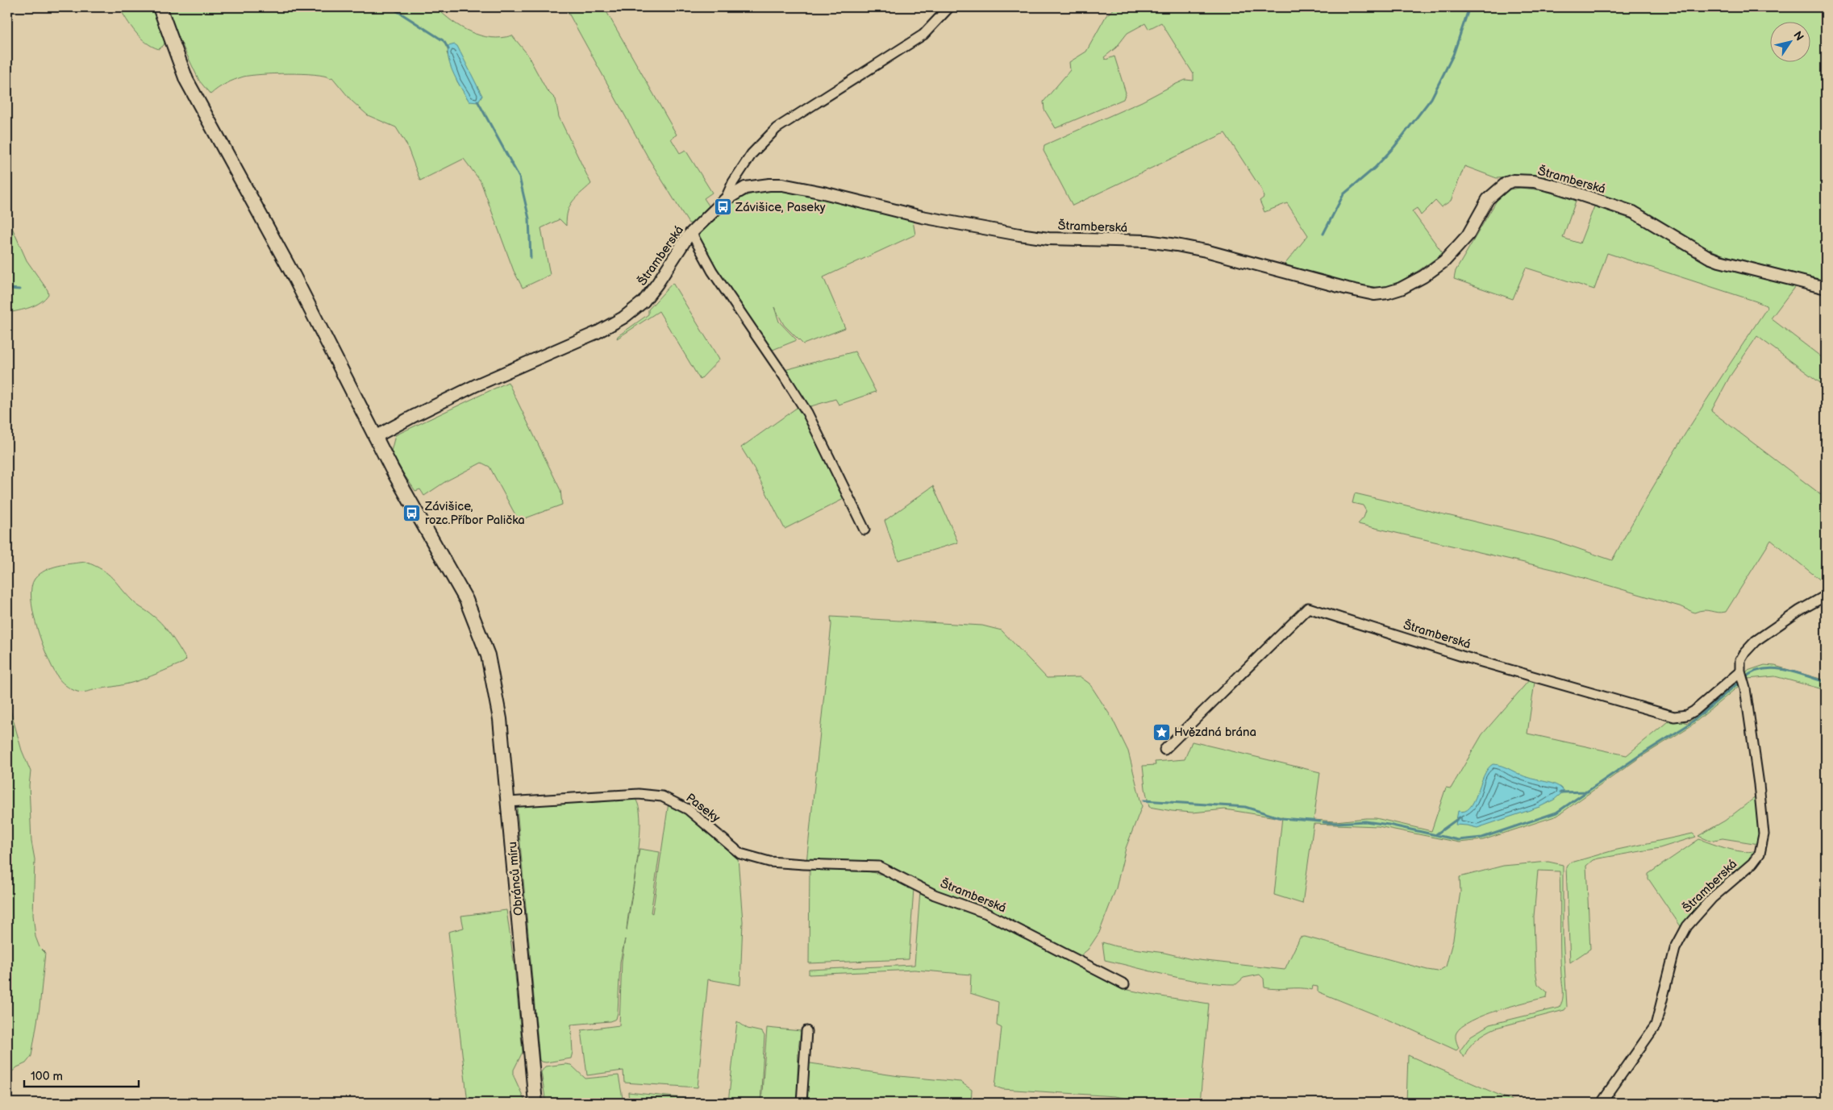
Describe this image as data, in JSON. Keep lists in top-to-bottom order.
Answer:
{
  "streets": {
    "main road": ["Obránců míru"],
    "street": ["Štramberská", "Paseky"]
  },
  "crossings": [
    ["Štramberská", "Paseky"],
    ["Štramberská", "Obránců míru"],
    ["Paseky", "Obránců míru"]
  ],
  "places": {
    "bus stop": ["Závišice, Paseky", "Závišice, rozc.Příbor Palička"],
    "place": ["Hvězdná brána"]
  },
  "scale_bar": "100 m",
  "north": "top right"
}
